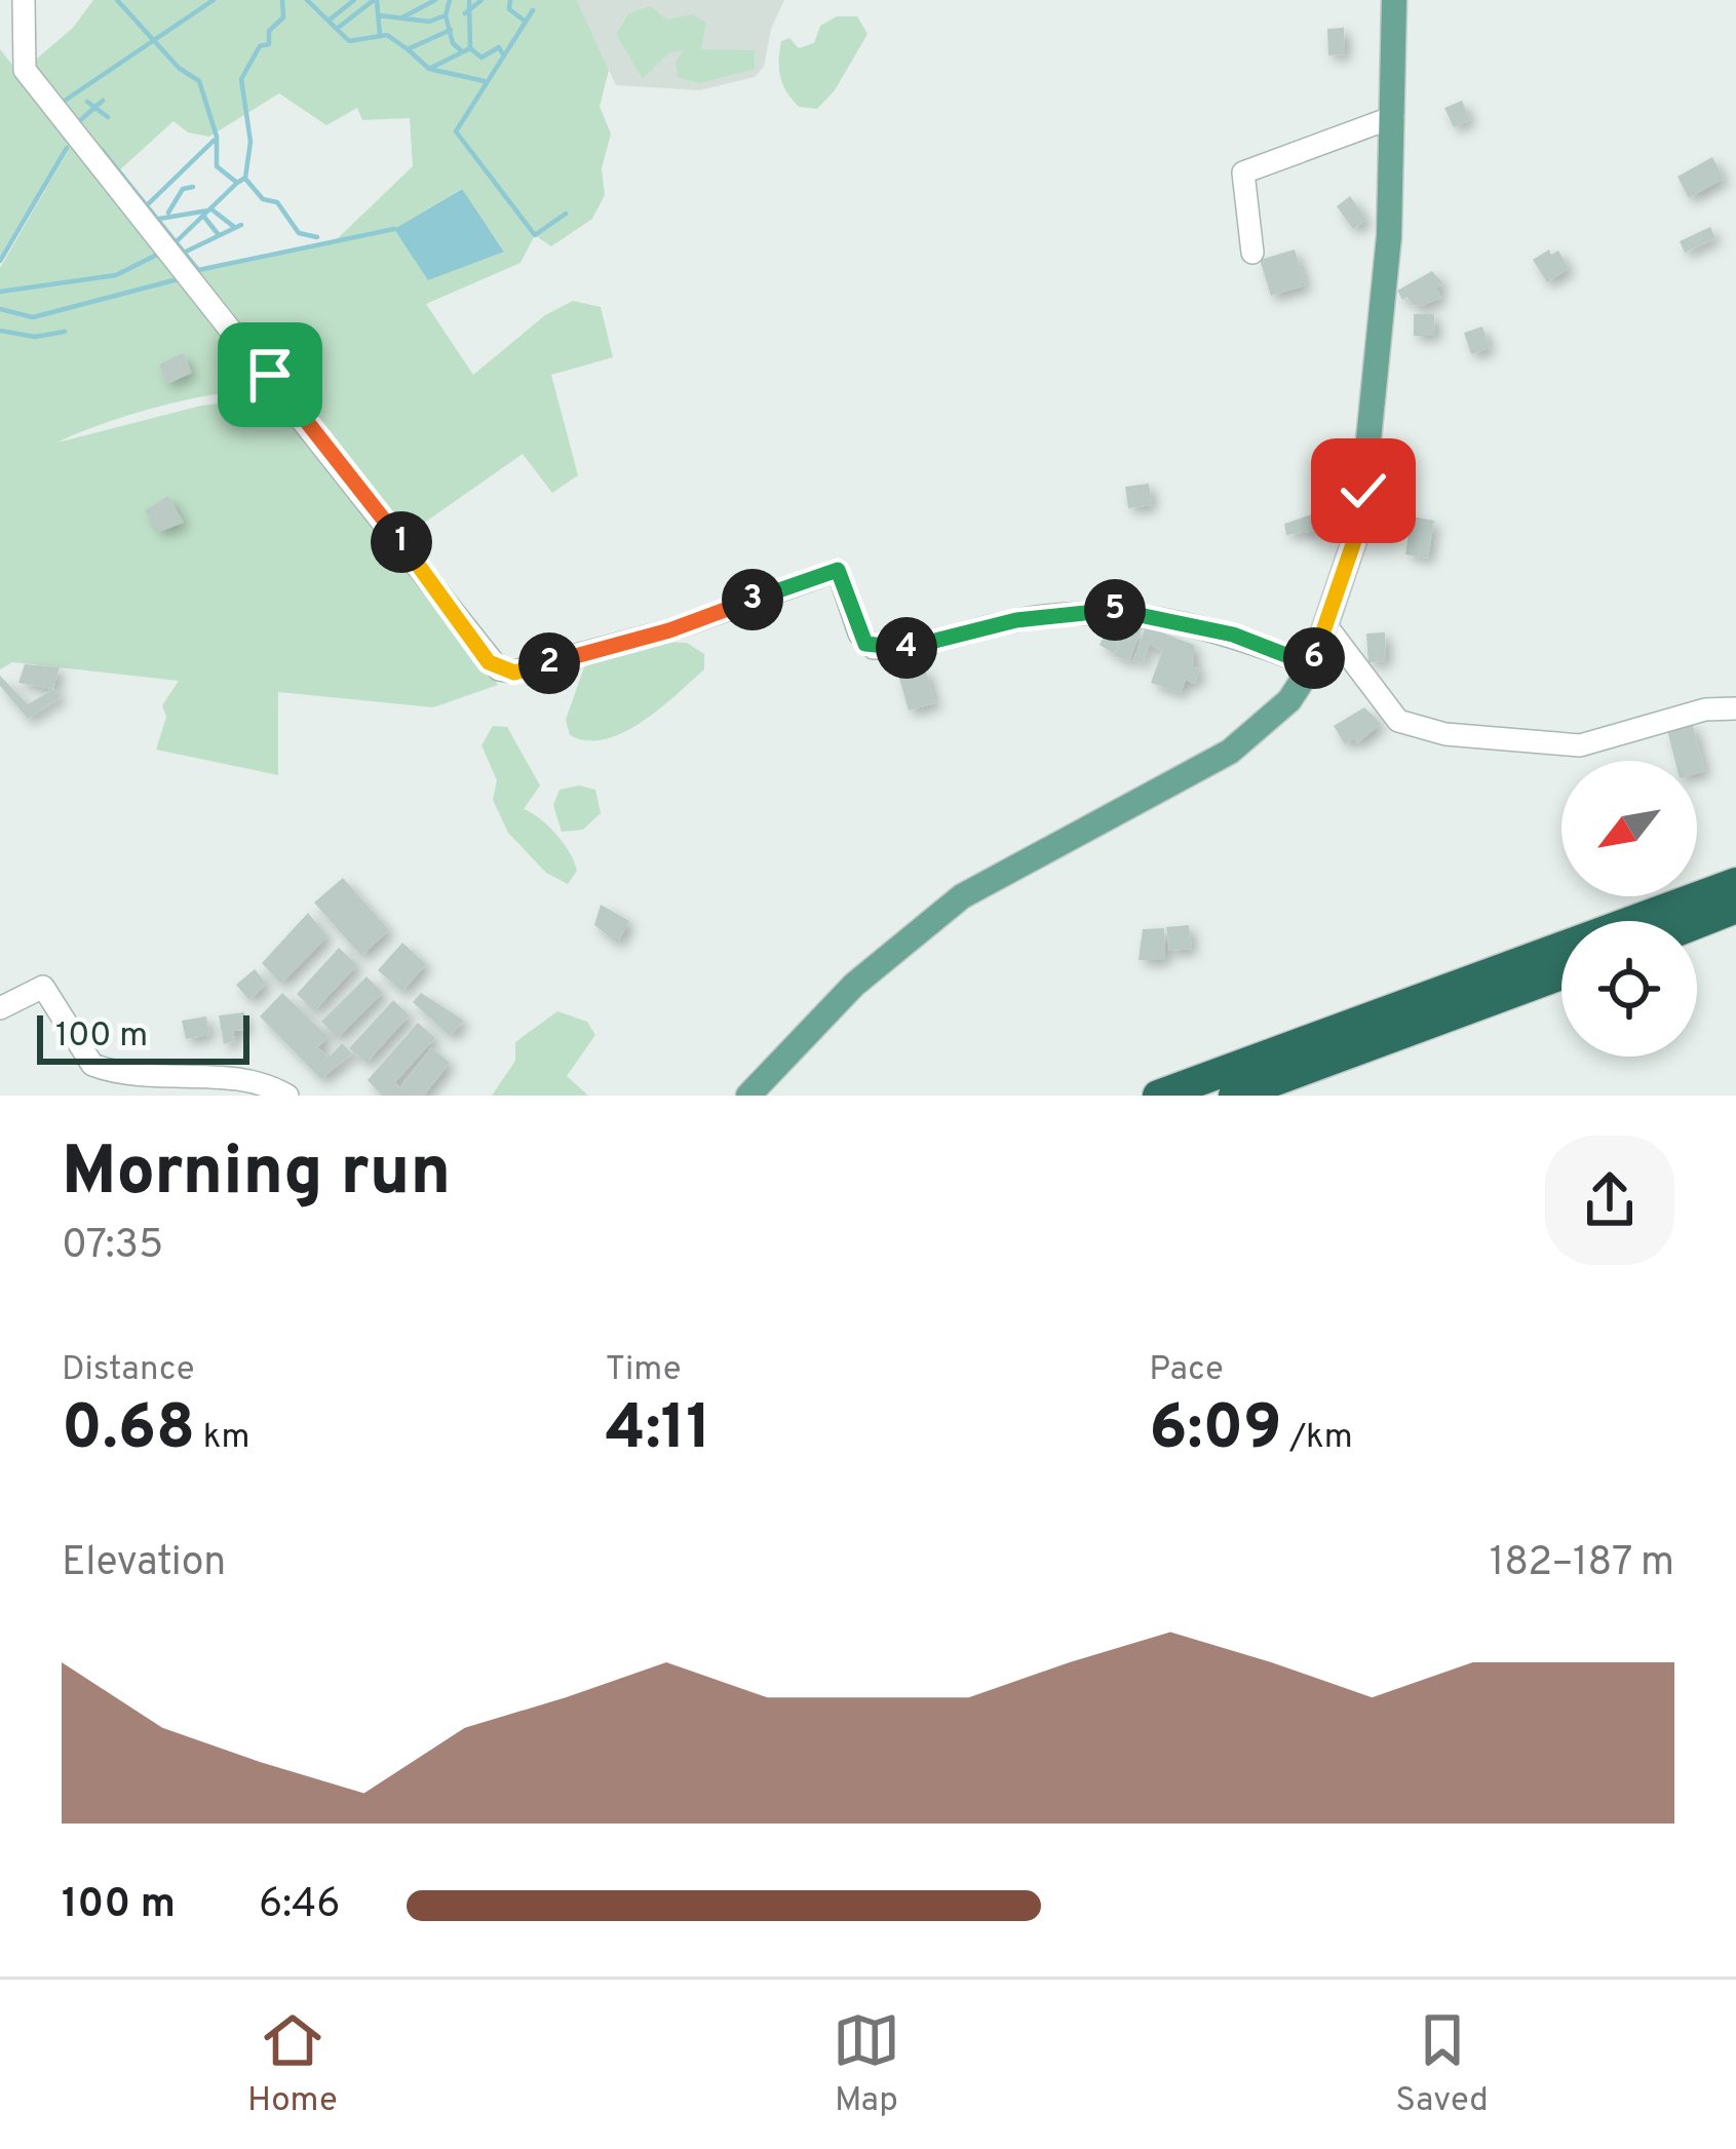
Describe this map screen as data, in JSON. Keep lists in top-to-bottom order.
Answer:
{
  "scale_bar": "100 m",
  "north": "bottom left",
  "page": {
    "pins": [
      "1",
      "3",
      "5",
      "4",
      "6",
      "2"
    ],
    "scale": "100 m",
    "heading": ["Morning run", "07:35"],
    "stats": [
      ["Distance", "0.68 km"],
      ["Time", "4:11"],
      ["Pace", "6:09 /km"]
    ],
    "chart": ["Elevation", "182–187 m"],
    "list": [
      {
        "name": "100 m",
        "note": "6:46"
      }
    ],
    "tabs": ["Home", "Map", "Saved"]
  }
}
